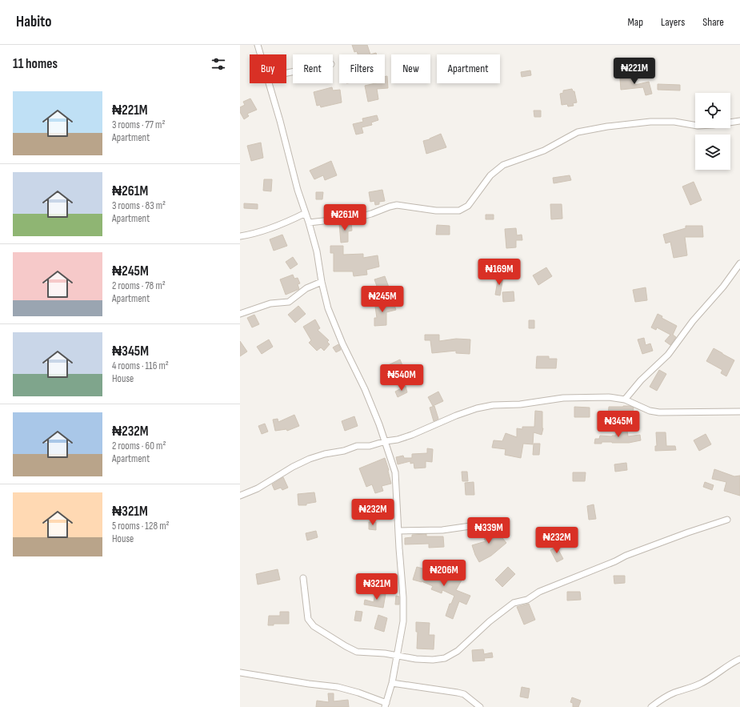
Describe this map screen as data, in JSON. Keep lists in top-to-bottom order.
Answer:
{
  "page": {
    "header": "Habito",
    "nav": ["Map", "Layers", "Share"],
    "heading": "11 homes",
    "chip": [
      "Buy",
      "Rent",
      "Filters",
      "New",
      "Apartment"
    ],
    "price": [
      "₦221M",
      "₦261M",
      "₦169M",
      "₦245M",
      "₦540M",
      "₦345M",
      "₦232M",
      "₦339M",
      "₦232M",
      "₦206M",
      "₦321M"
    ],
    "list": [
      {
        "name": "₦221M",
        "note": "3 rooms · 77 m² · Apartment"
      },
      {
        "name": "₦261M",
        "note": "3 rooms · 83 m² · Apartment"
      },
      {
        "name": "₦245M",
        "note": "2 rooms · 78 m² · Apartment"
      },
      {
        "name": "₦345M",
        "note": "4 rooms · 116 m² · House"
      },
      {
        "name": "₦232M",
        "note": "2 rooms · 60 m² · Apartment"
      },
      {
        "name": "₦321M",
        "note": "5 rooms · 128 m² · House"
      }
    ]
  }
}
